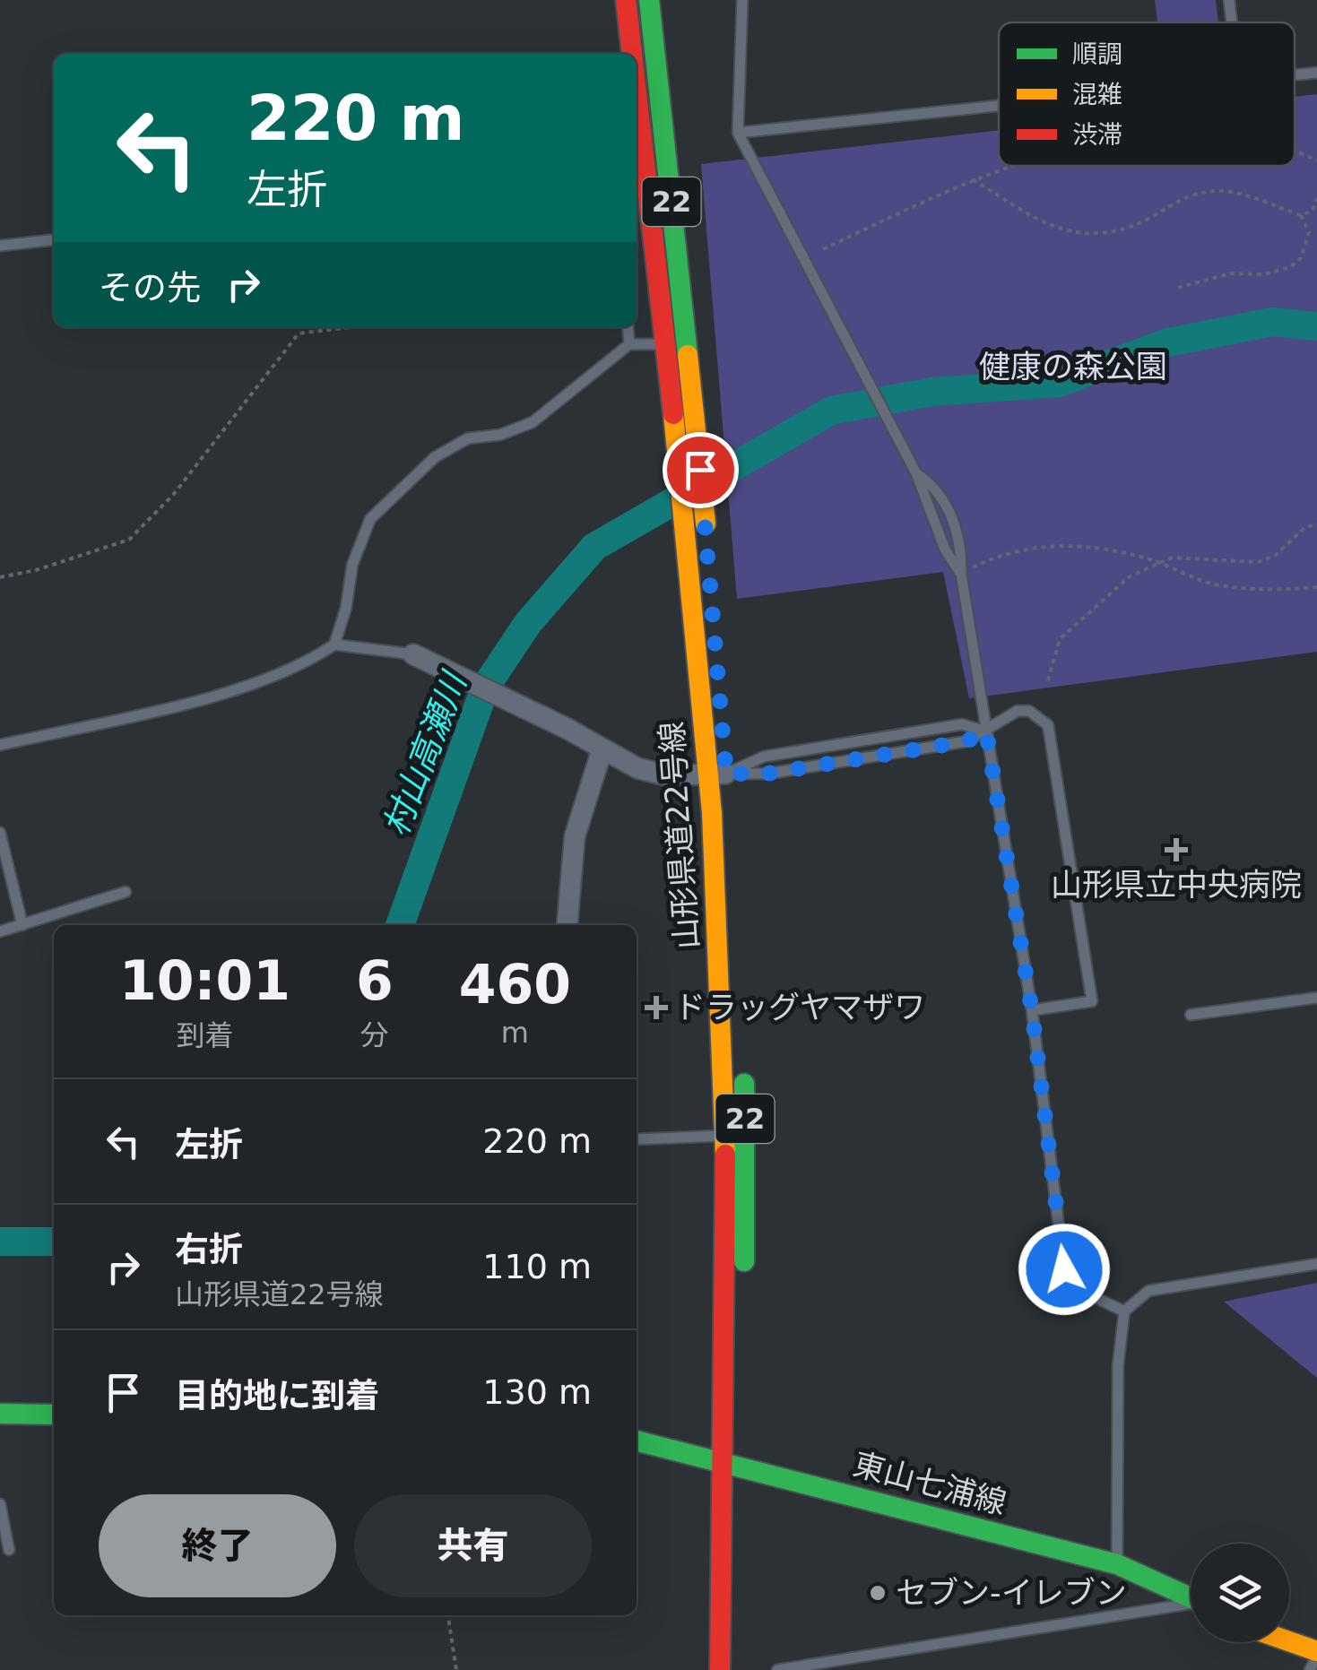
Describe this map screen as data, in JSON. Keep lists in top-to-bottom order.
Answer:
{
  "streets": {
    "main road": ["22", "山形県道22号線", "東山七浦線"]
  },
  "crossings": [
    ["山形県道22号線", "東山七浦線"]
  ],
  "water": ["村山高瀬川"],
  "parks": ["健康の森公園"],
  "places": {
    "health": ["山形県立中央病院", "ドラッグヤマザワ"],
    "other": ["セブン-イレブン"]
  },
  "legend": ["順調", "混雑", "渋滞"],
  "page": {
    "turn": ["220 m", "左折"],
    "then": "その先",
    "eta": [
      "10:01",
      "到着",
      "6",
      "分",
      "460",
      "m"
    ],
    "list": [
      {
        "name": "左折",
        "value": "220 m"
      },
      {
        "name": "右折",
        "note": "山形県道22号線",
        "value": "110 m"
      },
      {
        "name": "目的地に到着",
        "value": "130 m"
      }
    ],
    "buttons": ["終了", "共有"]
  }
}
